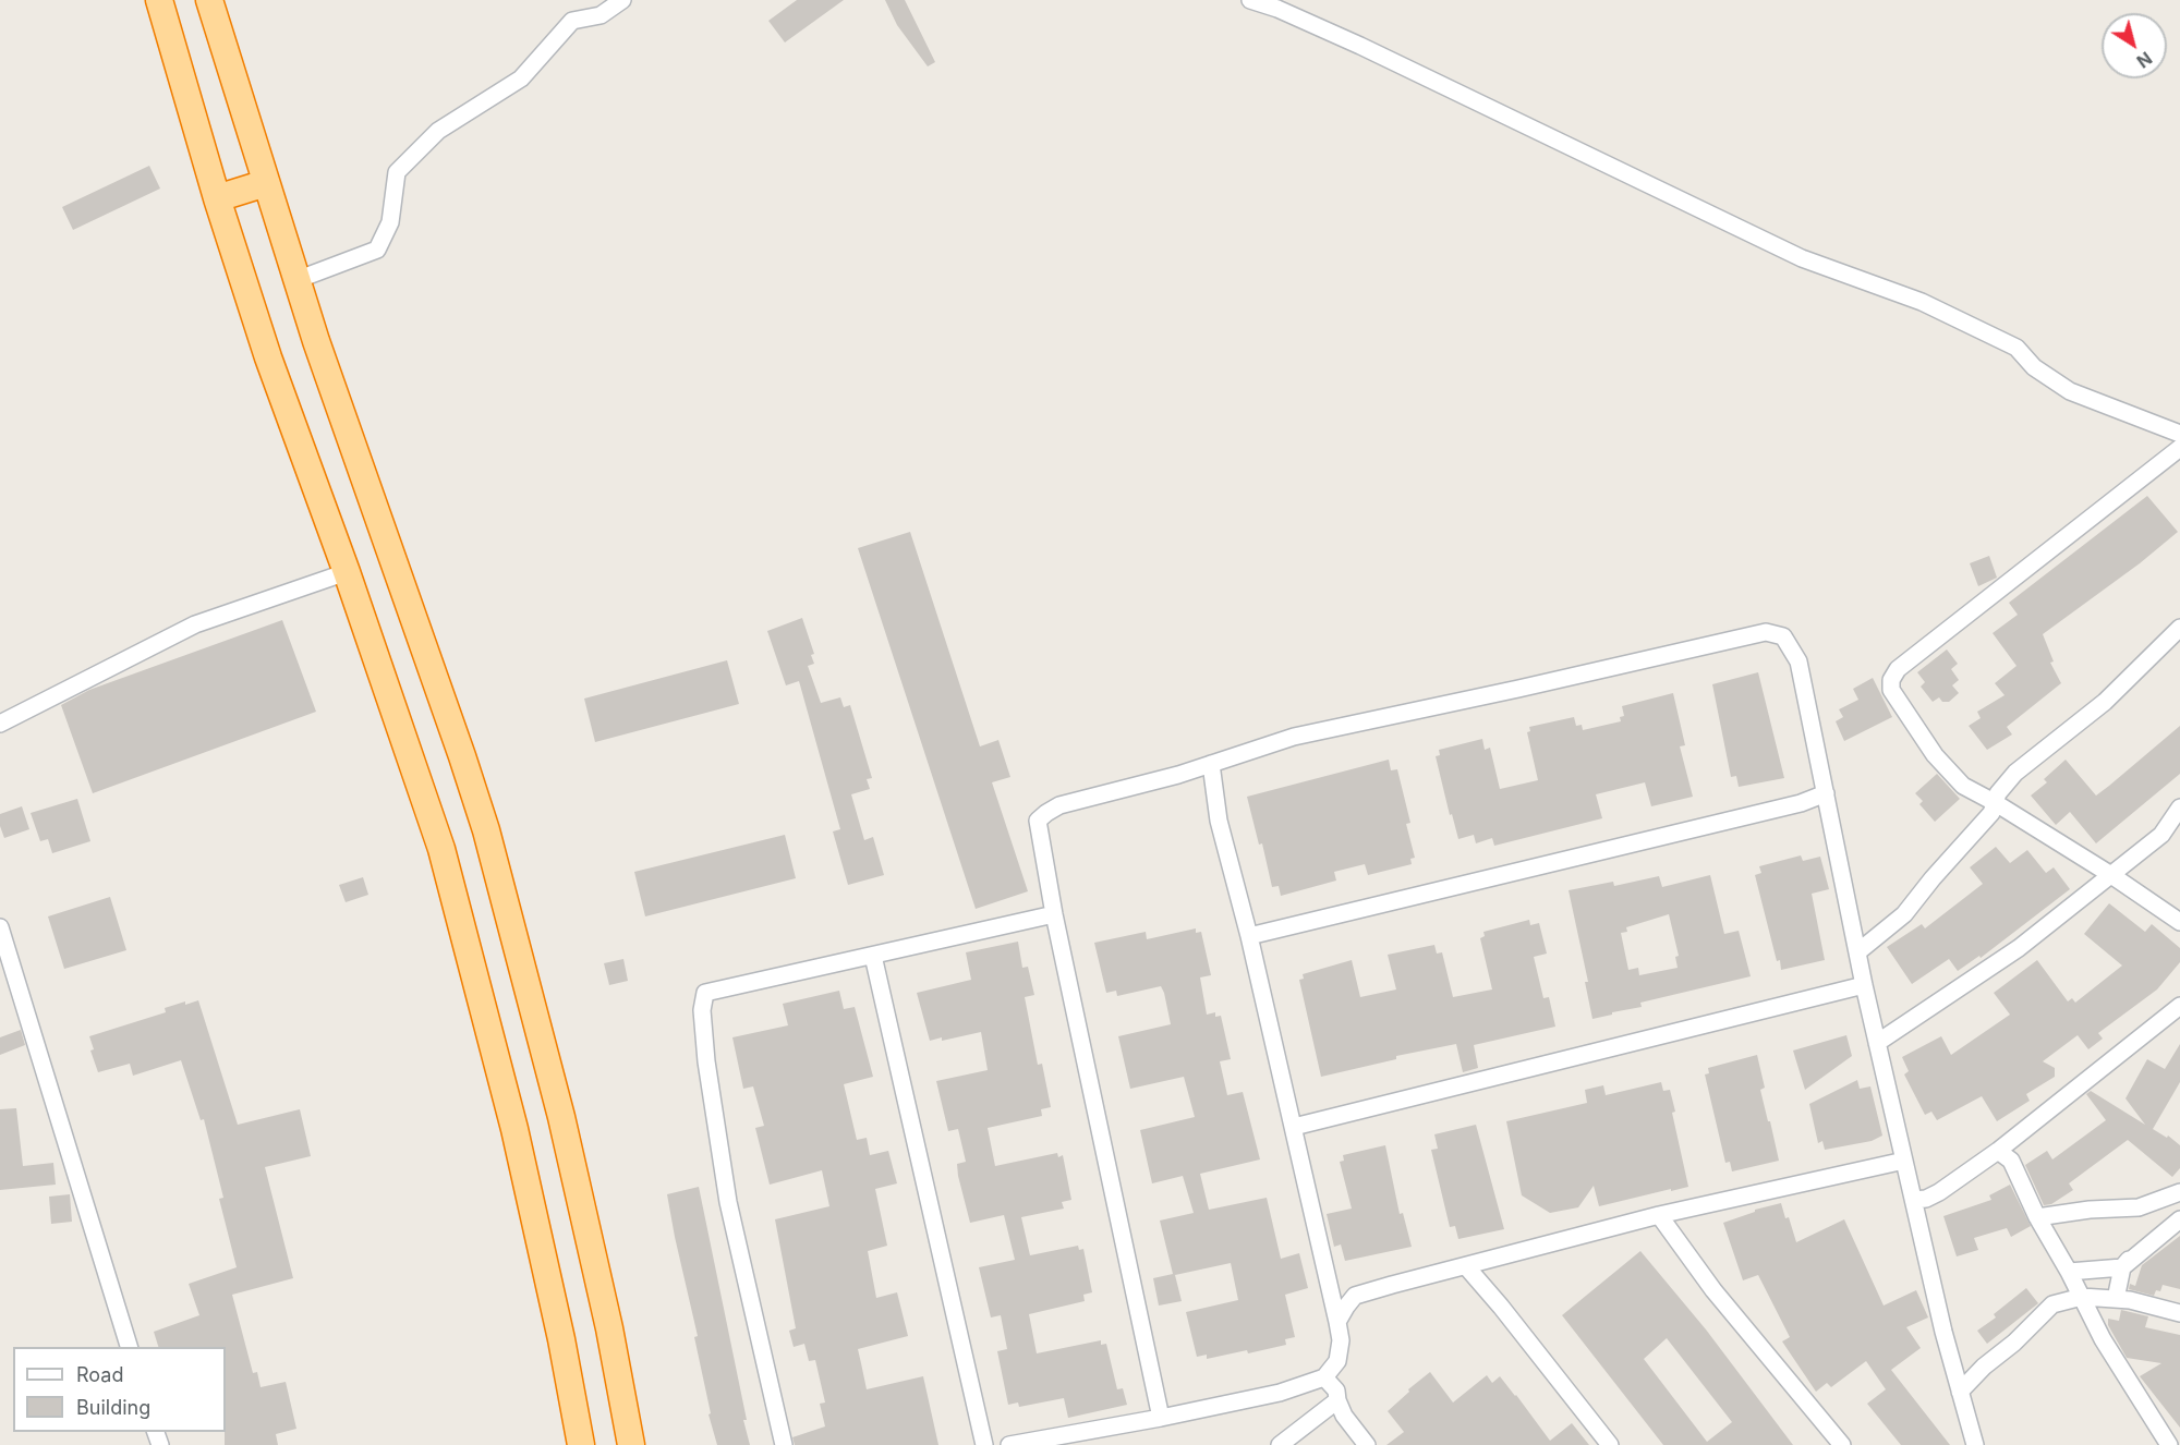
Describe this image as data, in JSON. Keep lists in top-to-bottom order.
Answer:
{
  "legend": ["Road", "Building"],
  "north": "bottom right"
}
